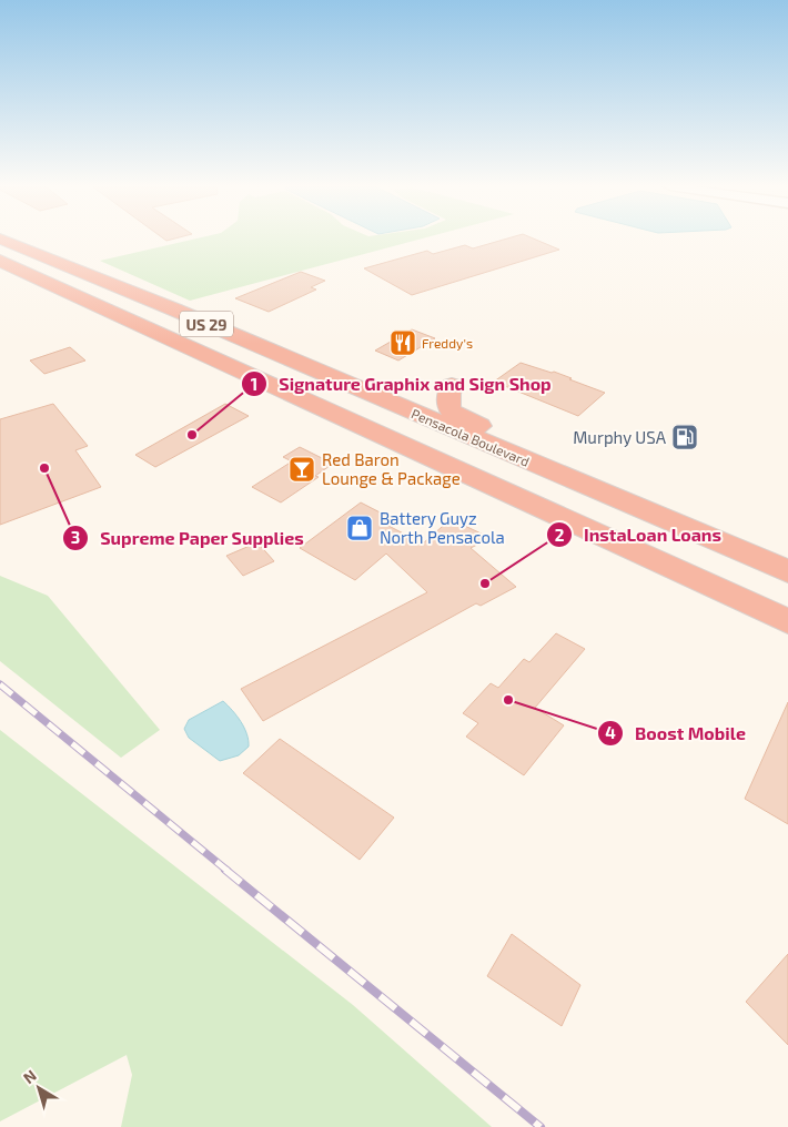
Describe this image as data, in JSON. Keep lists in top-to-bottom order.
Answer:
{
  "streets": {
    "highway": ["US 29", "Pensacola Boulevard"]
  },
  "places": {
    "restaurant": ["Freddy's"],
    "other": [
      "Signature Graphix and Sign Shop",
      "Supreme Paper Supplies",
      "InstaLoan Loans",
      "Boost Mobile"
    ],
    "fuel station": ["Murphy USA"],
    "bar": ["Red Baron Lounge & Package"],
    "shop": ["Battery Guyz North Pensacola"]
  },
  "north": "top left"
}
